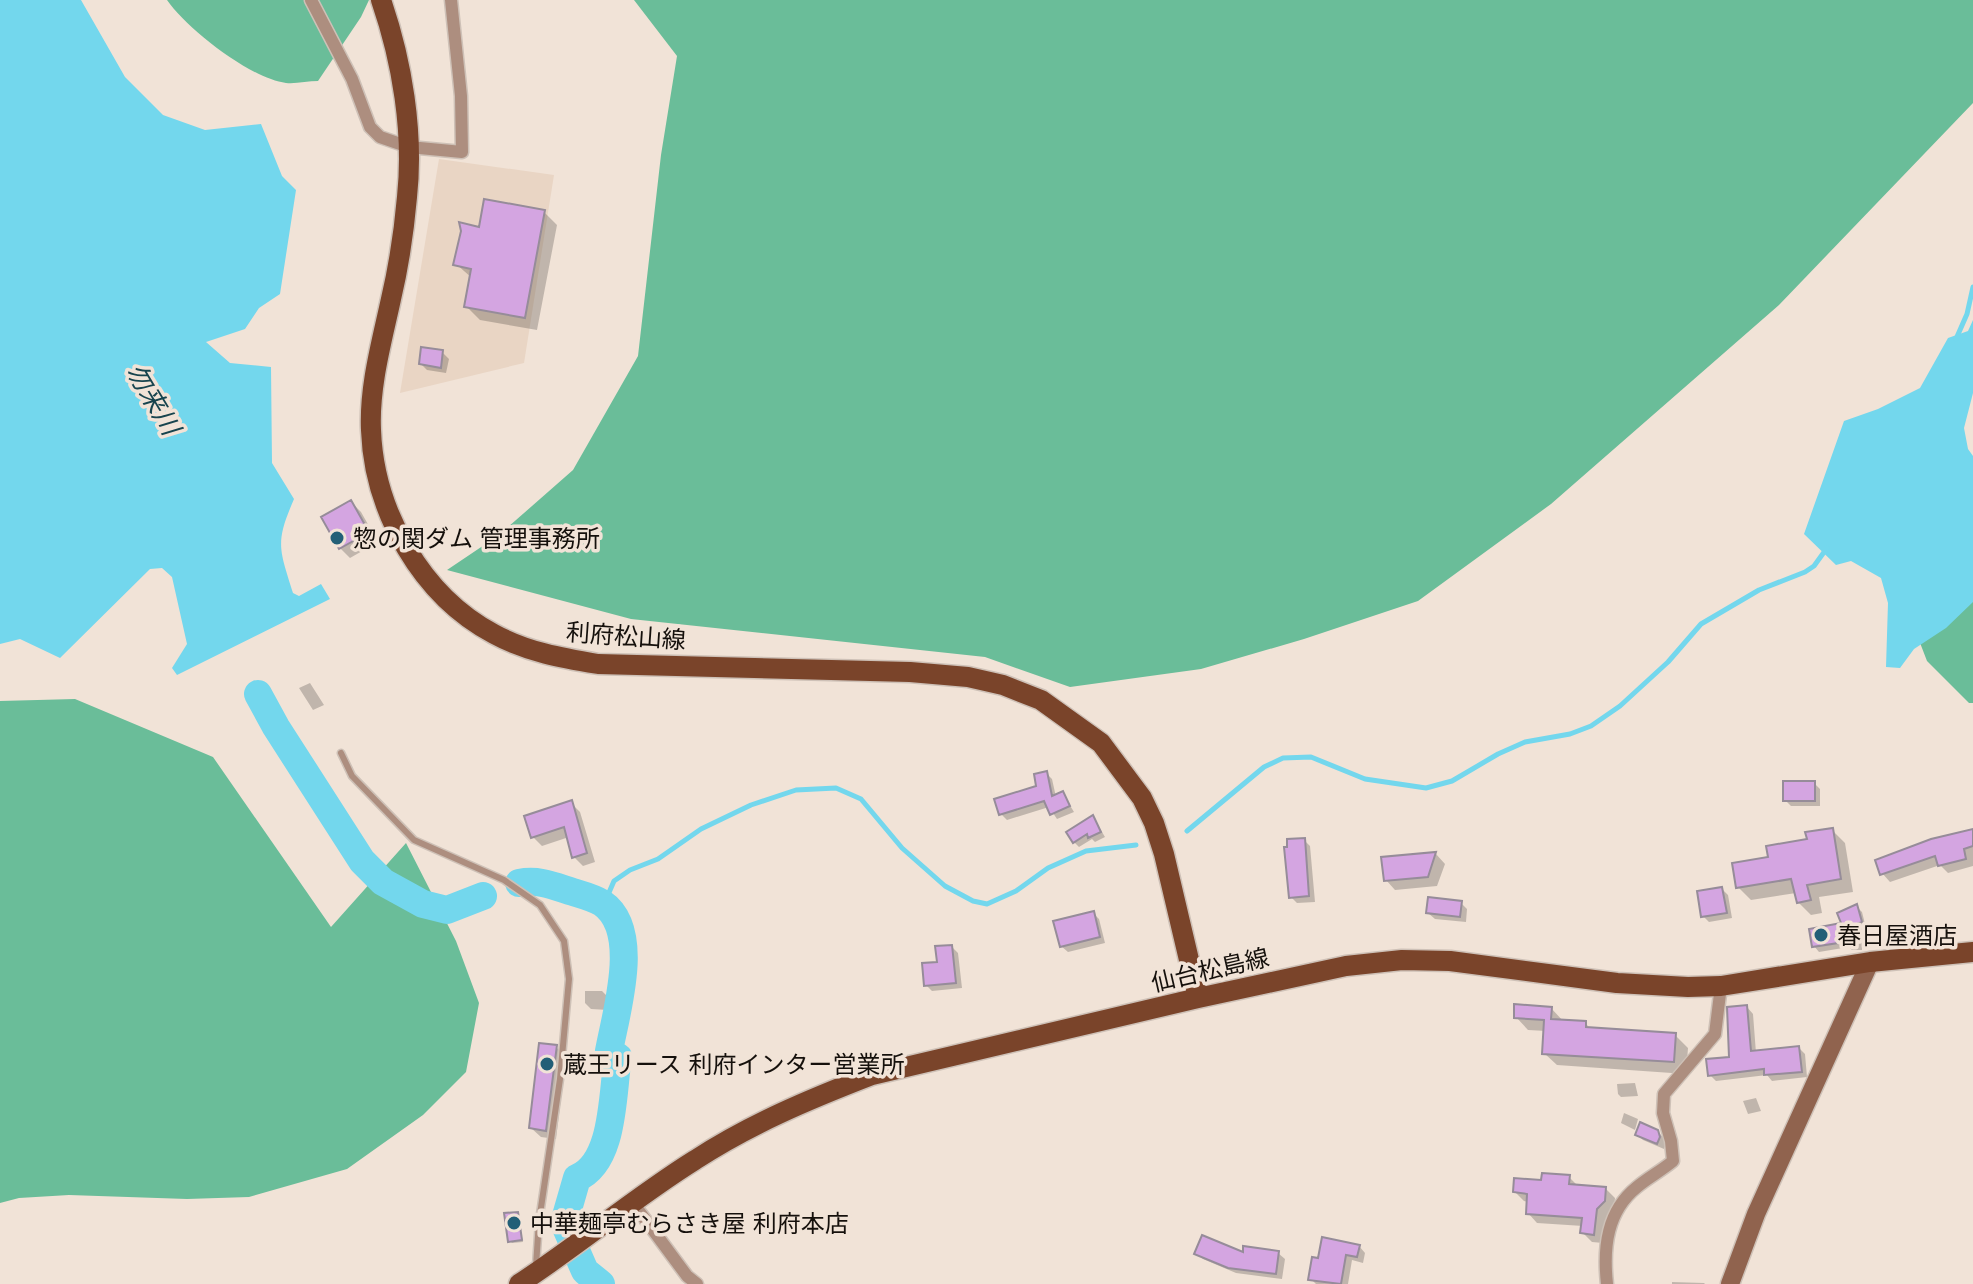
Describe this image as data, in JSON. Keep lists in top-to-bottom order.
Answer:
{
  "streets": {
    "main road": ["利府松山線", "仙台松島線"]
  },
  "crossings": [
    ["利府松山線", "仙台松島線"]
  ],
  "water": ["勿来川"],
  "places": [
    "惣の関ダム 管理事務所",
    "春日屋酒店",
    "蔵王リース 利府インター営業所",
    "中華麺亭むらさき屋 利府本店"
  ]
}
